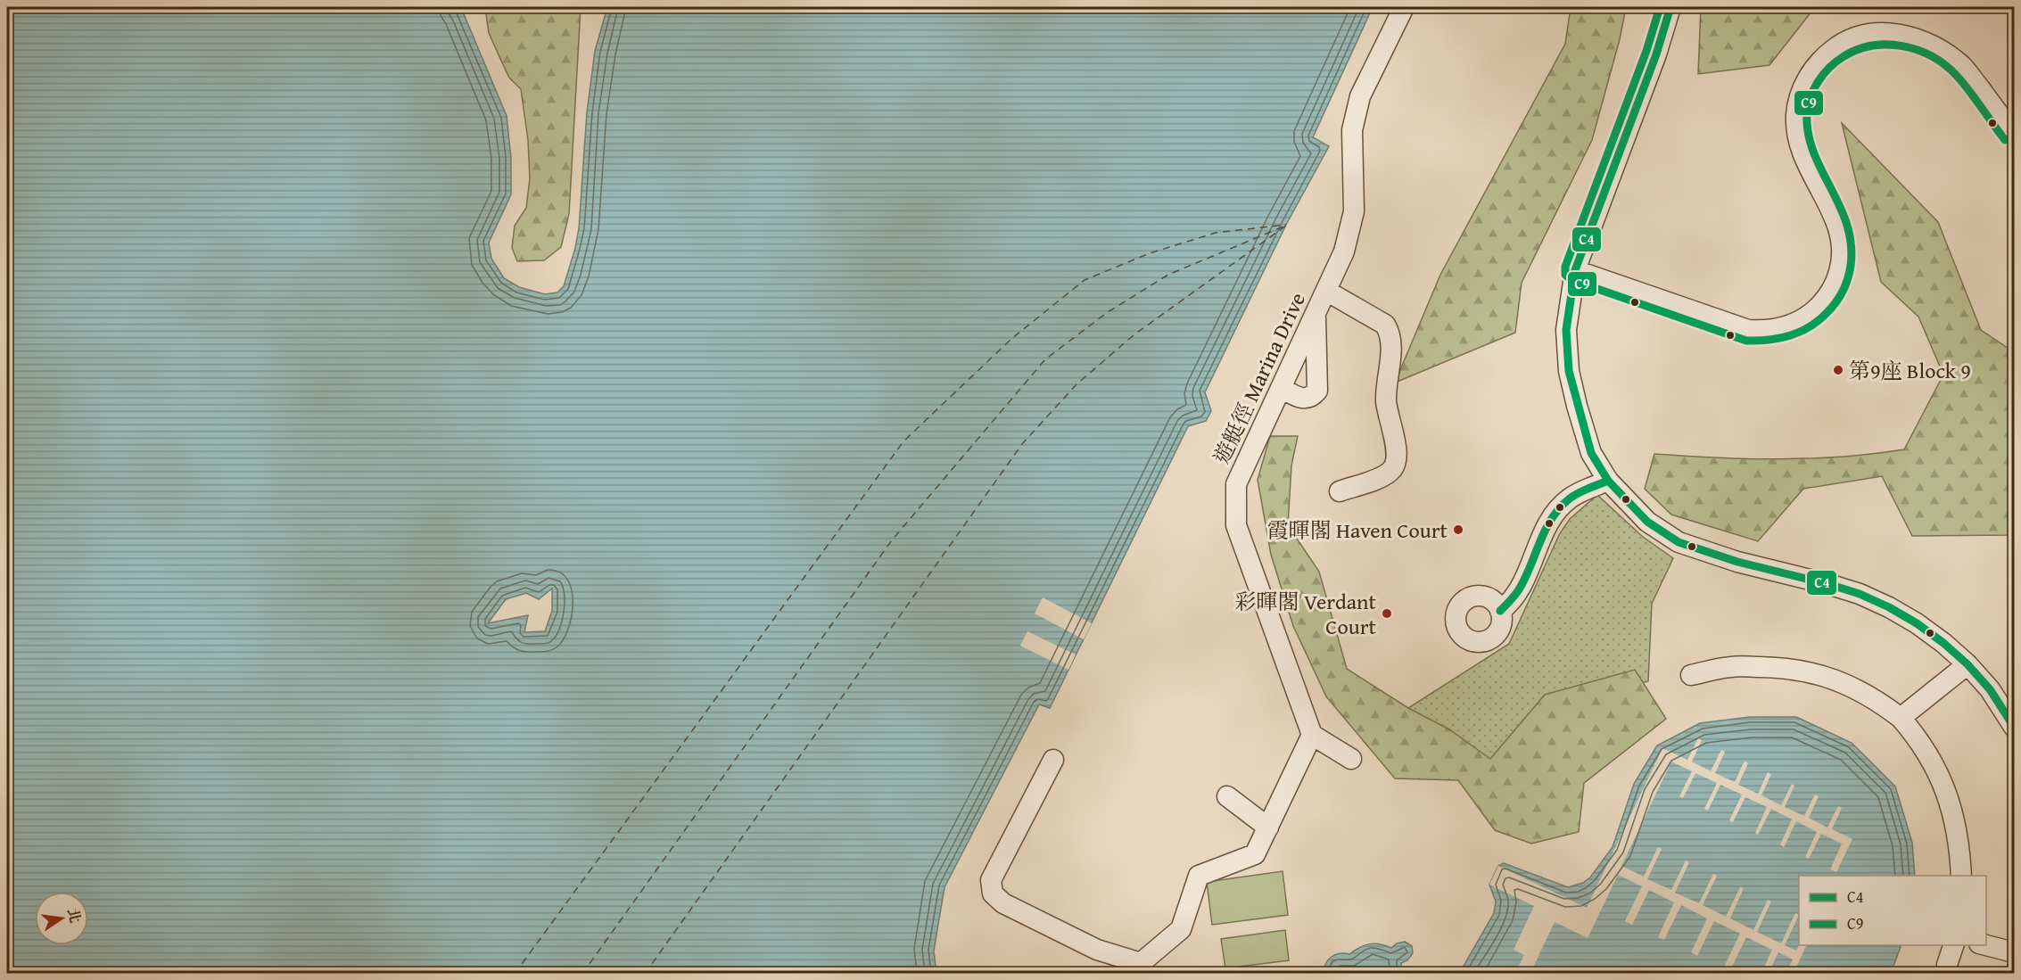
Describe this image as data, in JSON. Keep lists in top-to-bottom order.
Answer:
{
  "streets": {
    "street": ["遊艇徑 Marina Drive"]
  },
  "places": ["第9座 Block 9", "霞暉閣 Haven Court", "彩暉閣 Verdant Court"],
  "lines": ["transit line C4", "transit line C9"],
  "legend": ["C4", "C9"],
  "north": "right"
}
